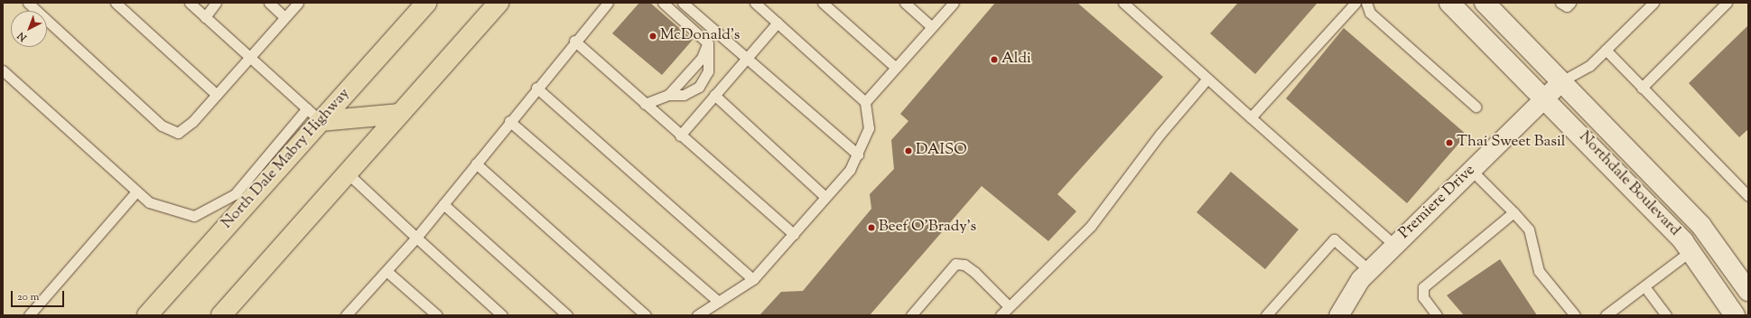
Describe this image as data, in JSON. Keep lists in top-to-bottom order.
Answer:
{
  "streets": {
    "main road": ["North Dale Mabry Highway"],
    "street": ["Northdale Boulevard", "Premiere Drive"]
  },
  "crossings": [
    ["Northdale Boulevard", "Premiere Drive"]
  ],
  "places": [
    "McDonald's",
    "Aldi",
    "Thai Sweet Basil",
    "DAISO",
    "Beef O'Brady's"
  ],
  "scale_bar": "20 m",
  "north": "bottom left"
}
